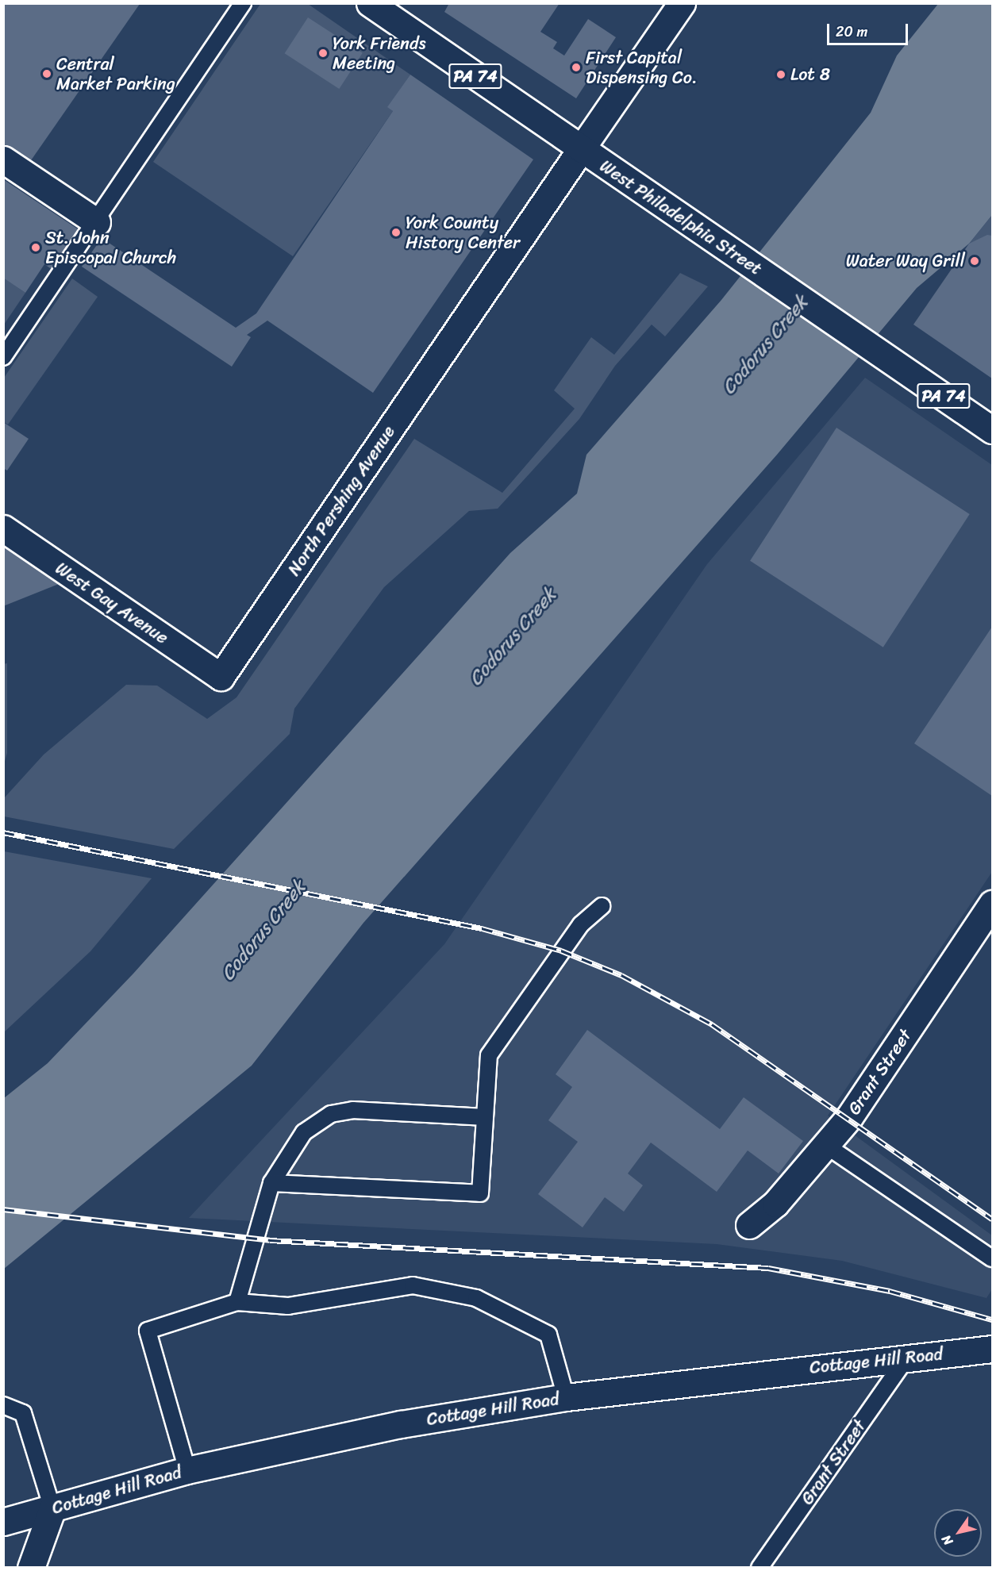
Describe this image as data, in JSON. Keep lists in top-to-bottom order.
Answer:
{
  "streets": {
    "street": [
      "PA 74",
      "West Philadelphia Street",
      "North Pershing Avenue",
      "West Gay Avenue",
      "Grant Street",
      "Cottage Hill Road"
    ]
  },
  "crossings": [
    ["West Philadelphia Street", "North Pershing Avenue"],
    ["North Pershing Avenue", "West Gay Avenue"],
    ["Grant Street", "Cottage Hill Road"]
  ],
  "water": ["Codorus Creek"],
  "places": [
    "York Friends Meeting",
    "First Capital Dispensing Co.",
    "Central Market Parking",
    "Lot 8",
    "York County History Center",
    "St. John Episcopal Church",
    "Water Way Grill"
  ],
  "scale_bar": "20 m",
  "north": "bottom left"
}
